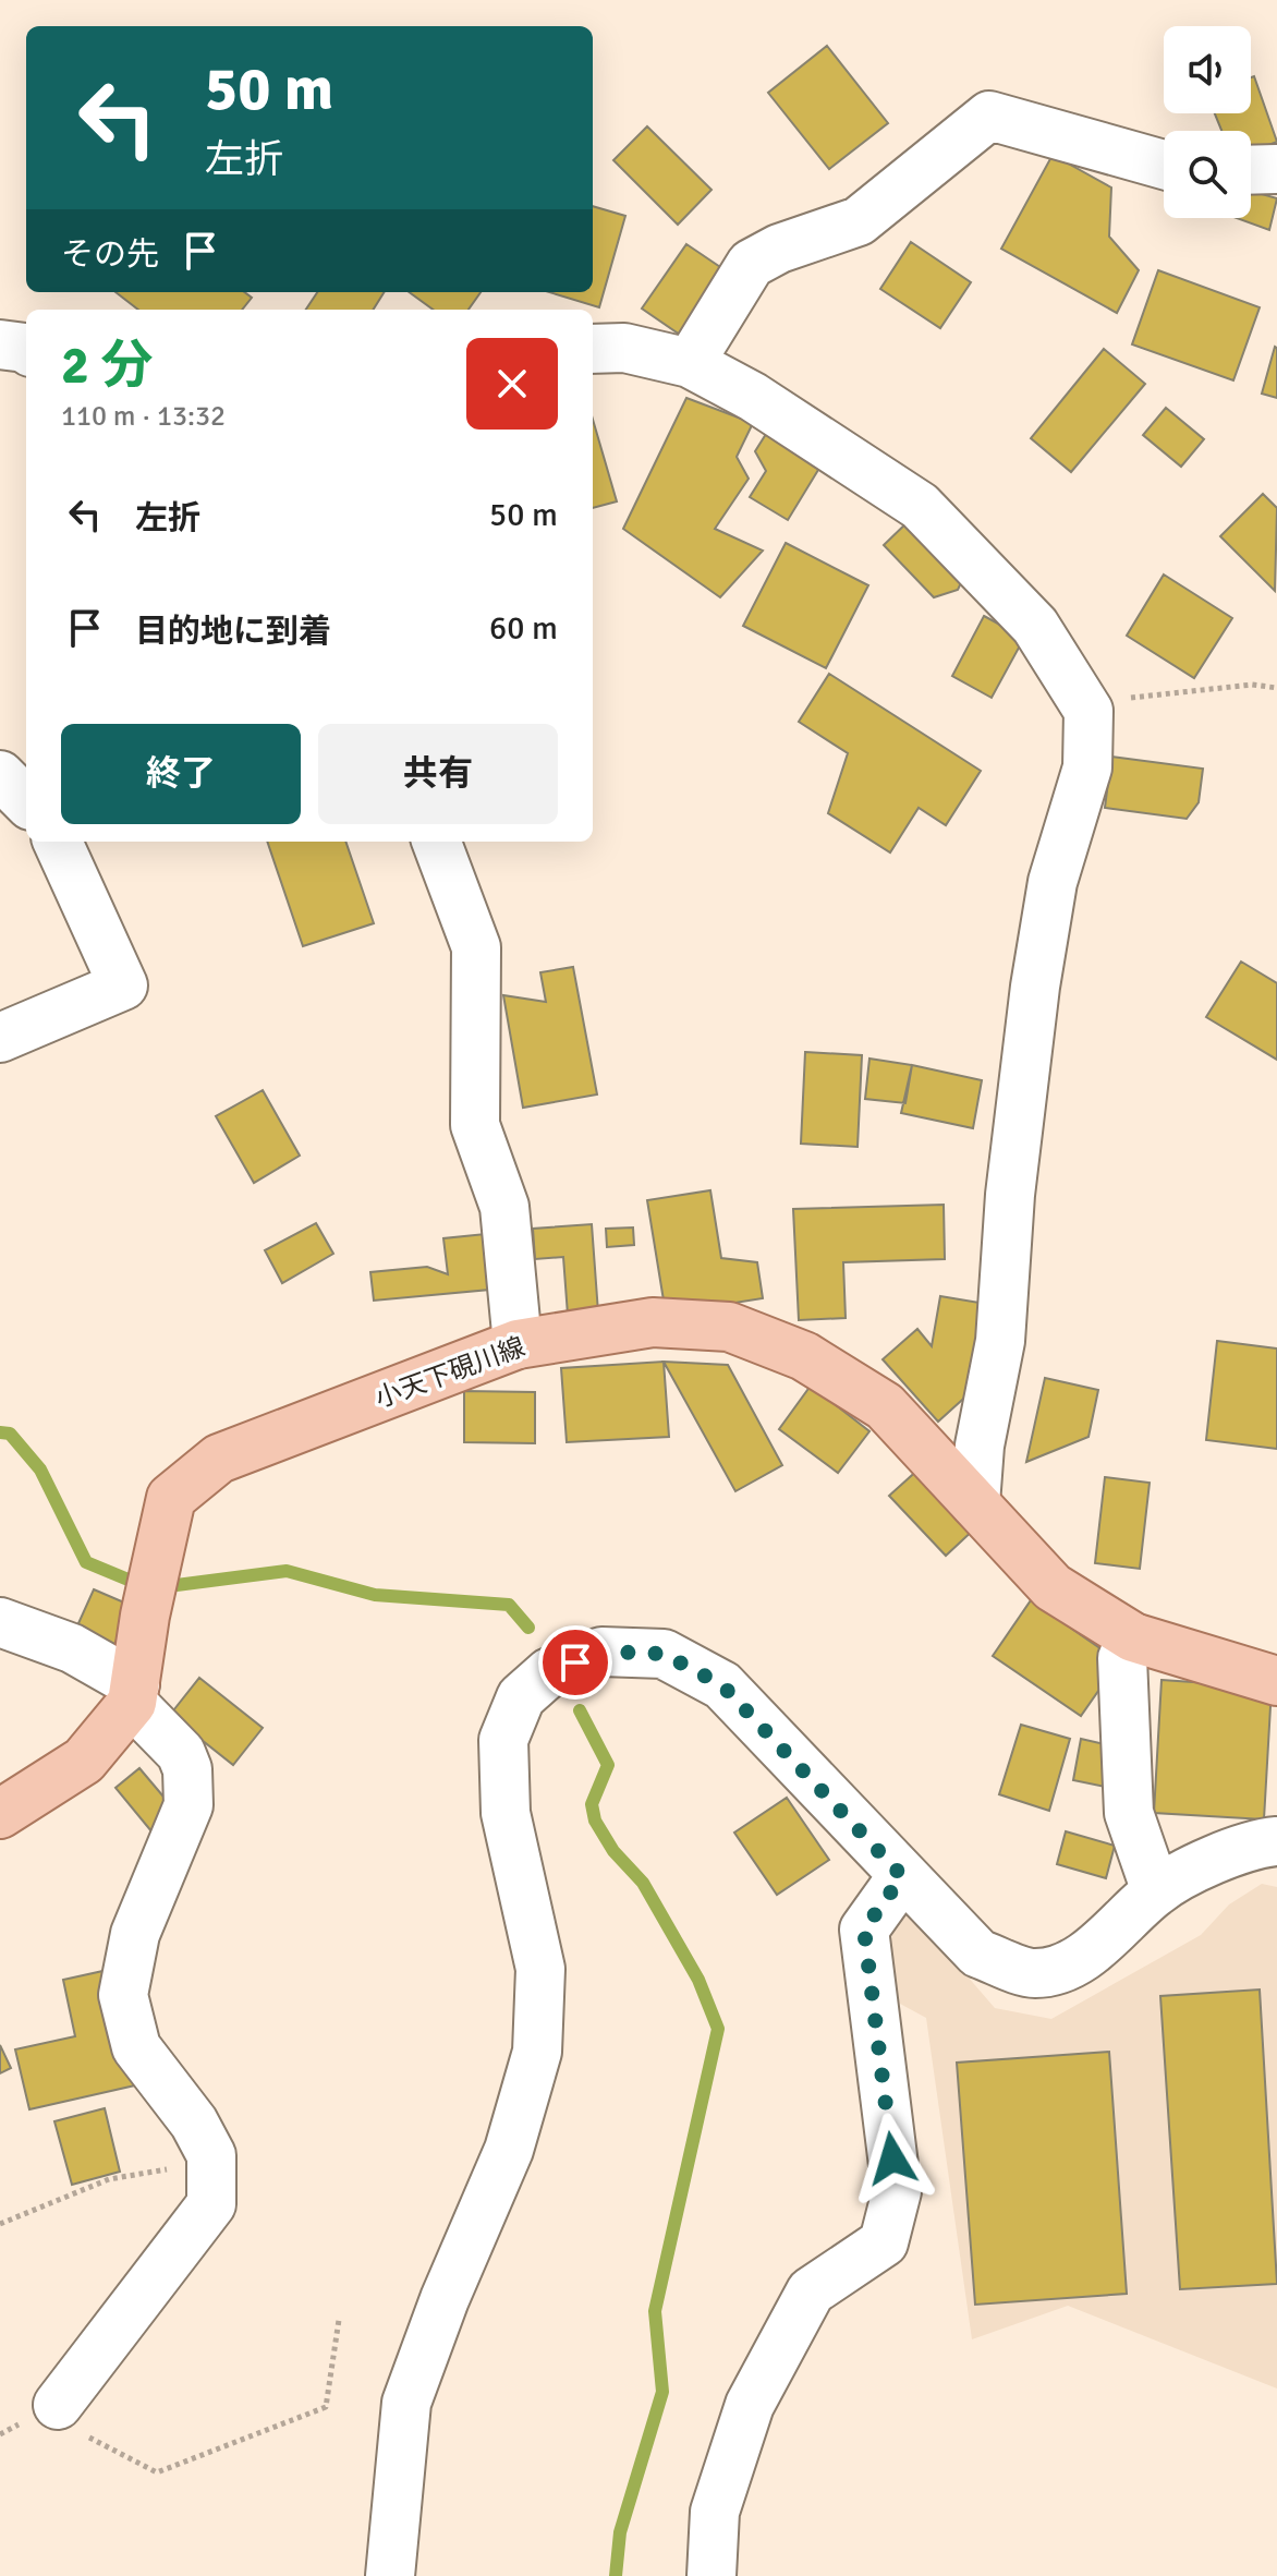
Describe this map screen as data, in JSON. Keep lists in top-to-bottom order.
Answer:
{
  "streets": {
    "main road": ["小天下硯川線"]
  },
  "page": {
    "turn": ["50 m", "左折"],
    "then": "その先",
    "heading": ["2 分", "110 m · 13:32"],
    "list": [
      {
        "name": "左折",
        "value": "50 m"
      },
      {
        "name": "目的地に到着",
        "value": "60 m"
      }
    ],
    "buttons": ["終了", "共有"]
  }
}
